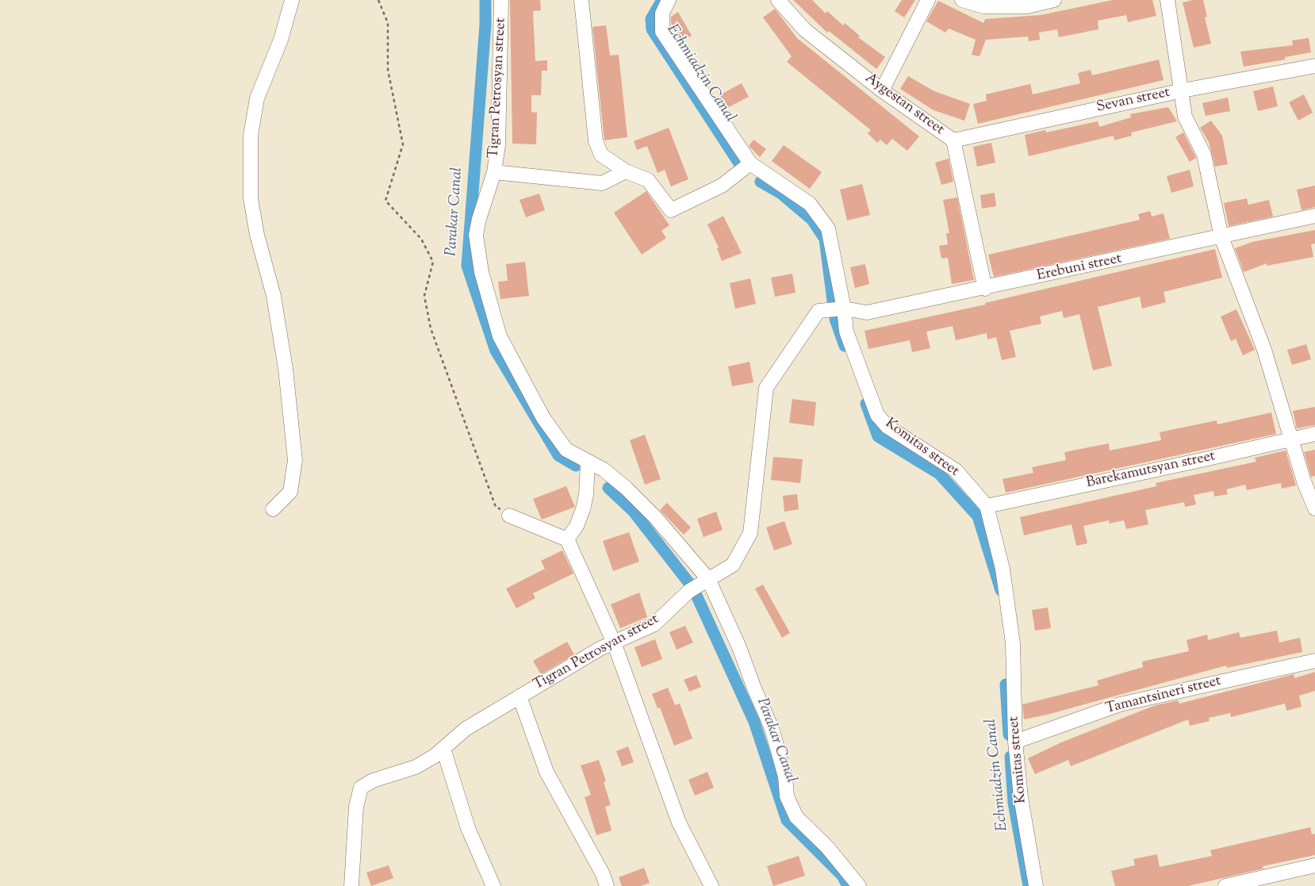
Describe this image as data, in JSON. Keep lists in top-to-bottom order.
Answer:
{
  "streets": {
    "street": [
      "Tigran Petrosyan street",
      "Sevan street",
      "Aygestan street",
      "Erebuni street",
      "Komitas street",
      "Barekamutsyan street",
      "Tamantsineri street"
    ]
  },
  "crossings": [
    ["Tigran Petrosyan street", "Erebuni street"],
    ["Tigran Petrosyan street", "Komitas street"],
    ["Sevan street", "Aygestan street"],
    ["Aygestan street", "Erebuni street"],
    ["Erebuni street", "Komitas street"],
    ["Komitas street", "Barekamutsyan street"],
    ["Komitas street", "Tamantsineri street"]
  ],
  "water": ["Echmiadzin Canal", "Parakar Canal"]
}
